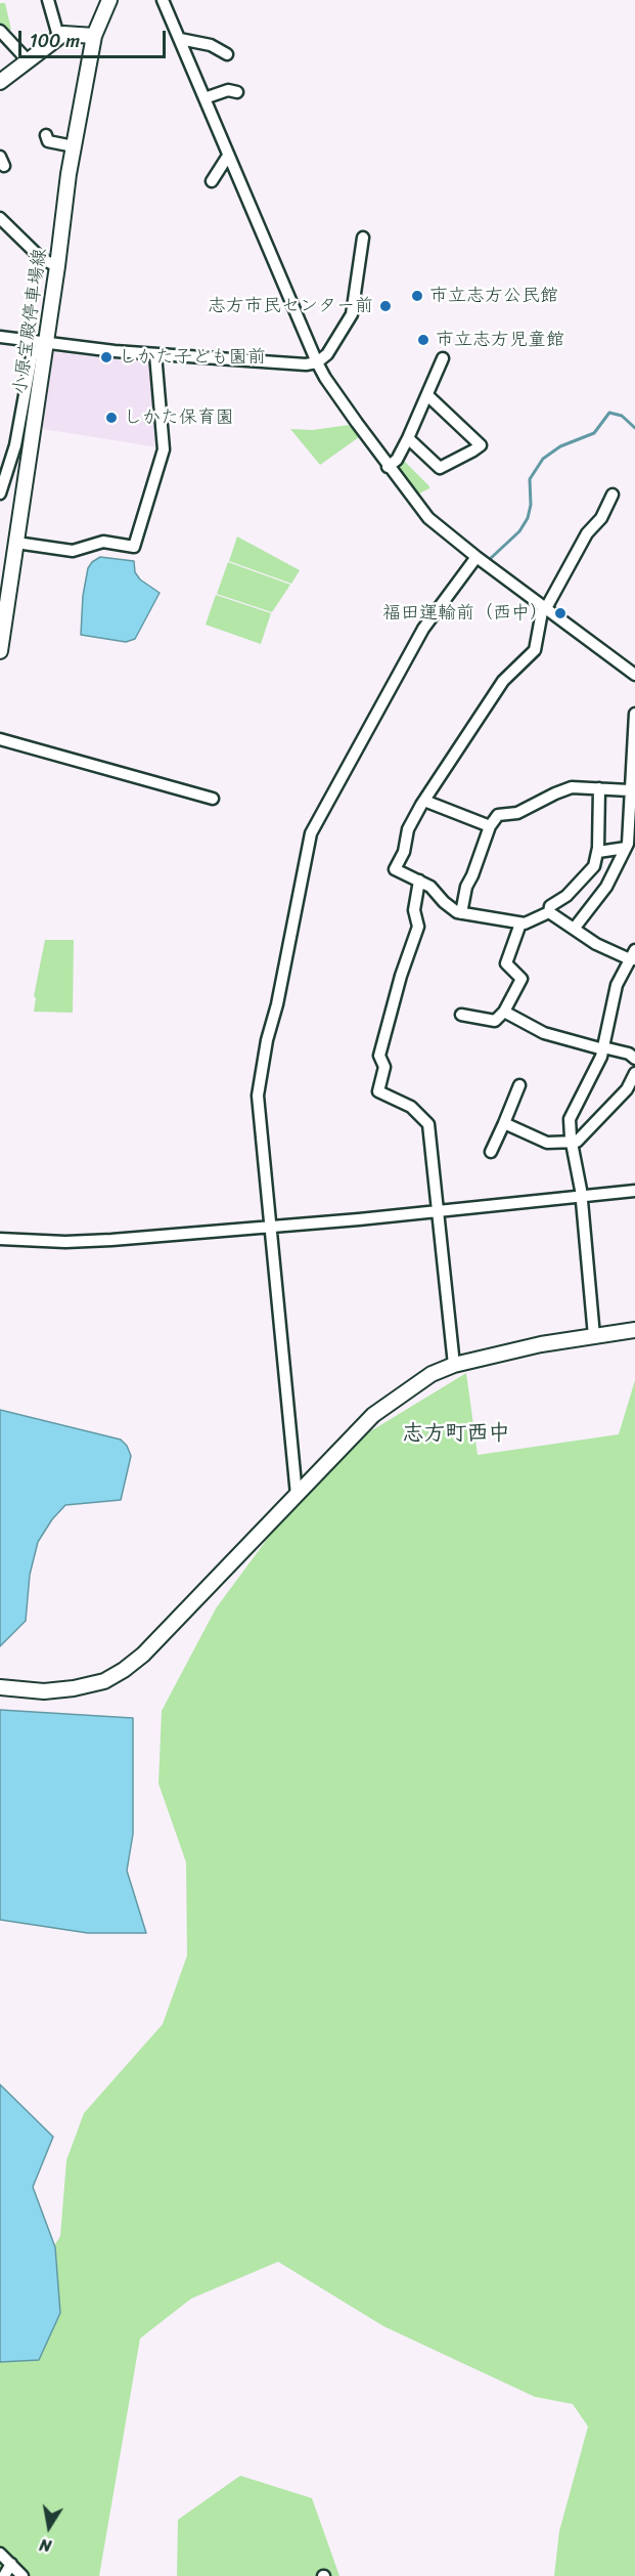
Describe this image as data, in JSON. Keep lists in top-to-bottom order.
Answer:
{
  "streets": {
    "main road": ["小原宝殿停車場線"]
  },
  "districts": ["志方町西中"],
  "places": [
    "市立志方公民館",
    "志方市民センター前",
    "市立志方児童館",
    "しかた子ども園前",
    "しかた保育園",
    "福田運輸前（西中）"
  ],
  "scale_bar": "100 m",
  "north": "bottom"
}
